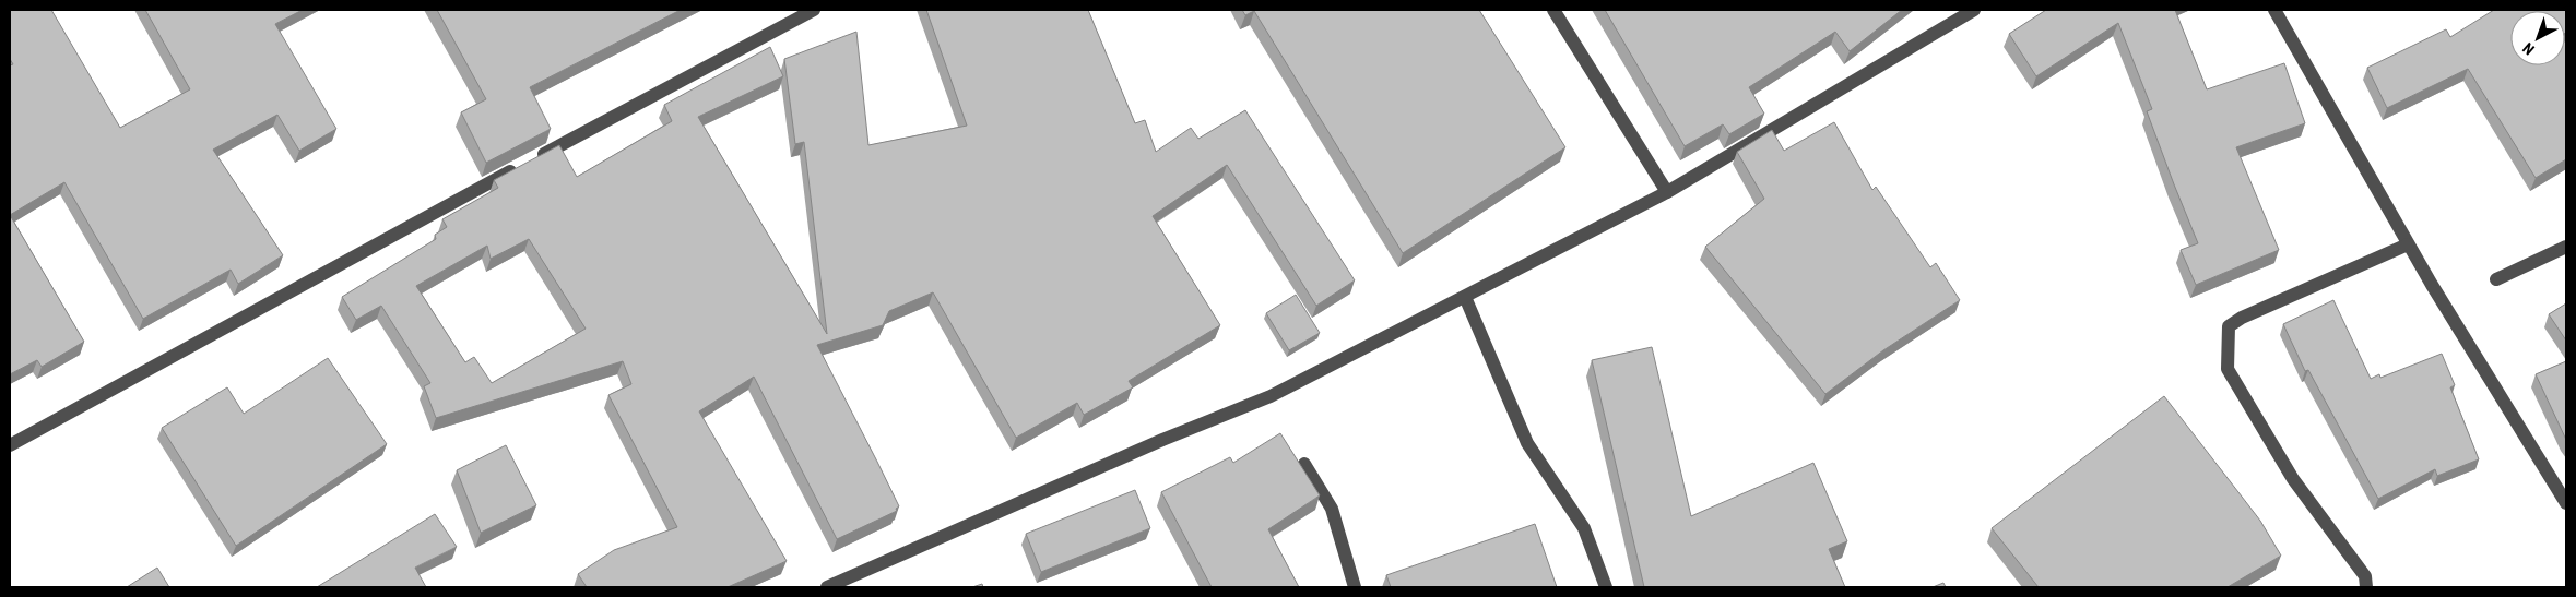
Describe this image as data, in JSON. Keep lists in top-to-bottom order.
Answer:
{
  "north": "bottom left"
}
